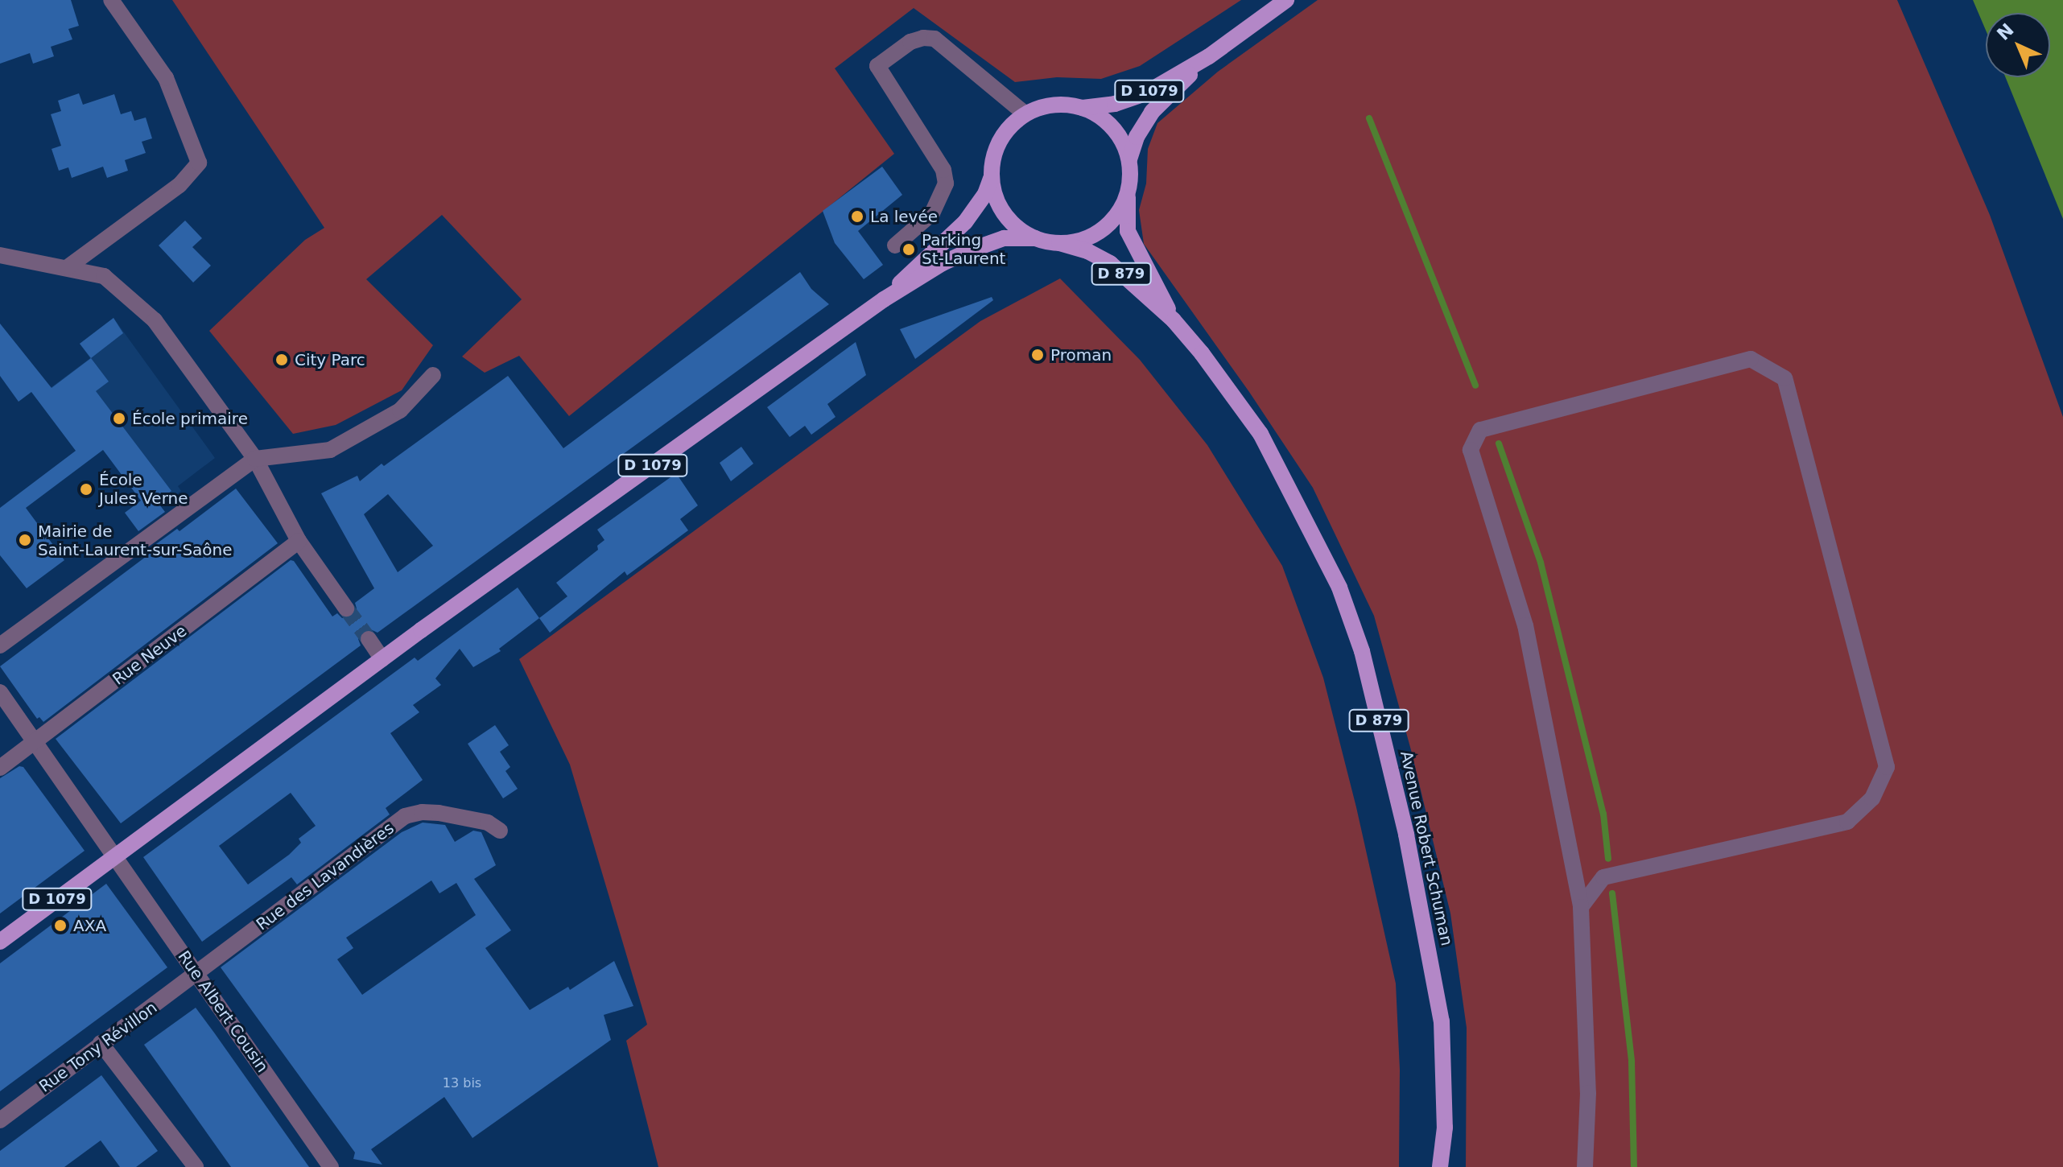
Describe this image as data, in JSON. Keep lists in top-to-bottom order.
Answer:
{
  "streets": {
    "main road": ["D 1079", "D 879", "Avenue Robert Schuman"],
    "street": [
      "Rue Neuve",
      "Rue des Lavandières",
      "Rue Albert Cousin",
      "Rue Tony Révillon"
    ]
  },
  "crossings": [
    ["D 1079", "Avenue Robert Schuman"],
    ["D 1079", "Rue Albert Cousin"],
    ["Rue Neuve", "Rue Albert Cousin"],
    ["Rue des Lavandières", "Rue Albert Cousin"],
    ["Rue des Lavandières", "Rue Tony Révillon"],
    ["Rue Albert Cousin", "Rue Tony Révillon"]
  ],
  "places": [
    "La levée",
    "Parking St-Laurent",
    "Proman",
    "City Parc",
    "École primaire",
    "École Jules Verne",
    "Mairie de Saint-Laurent-sur-Saône",
    "AXA"
  ],
  "house_numbers": ["13 bis"],
  "north": "top left"
}
